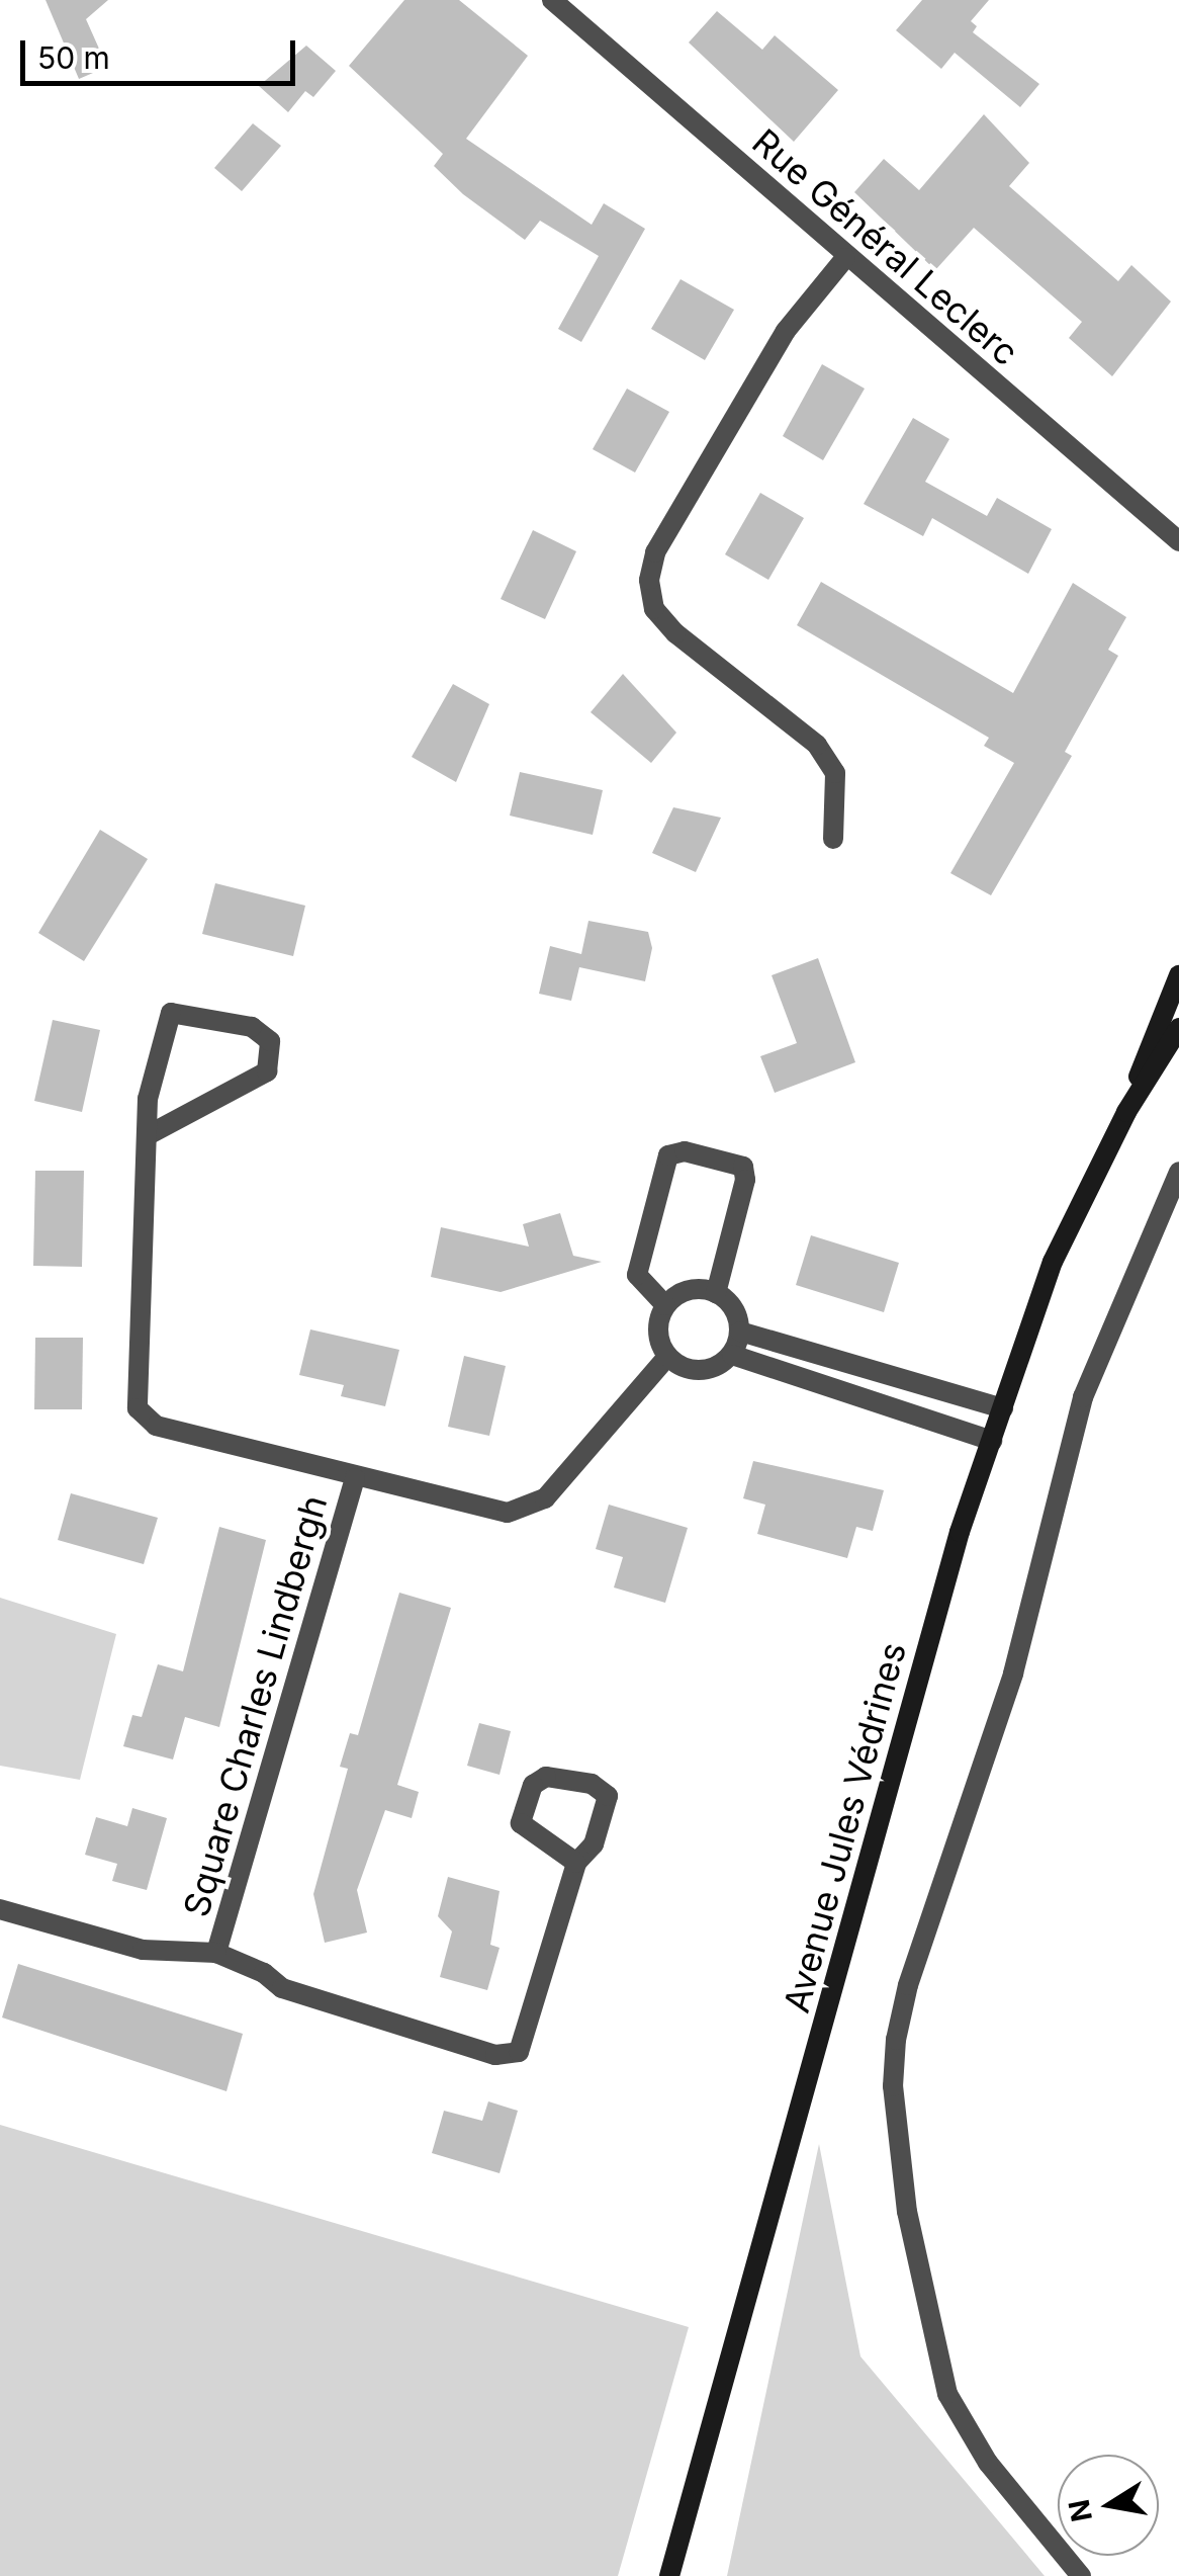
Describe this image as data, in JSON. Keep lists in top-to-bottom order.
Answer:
{
  "streets": {
    "main road": ["Avenue Jules Védrines"],
    "street": ["Rue Général Leclerc", "Square Charles Lindbergh"]
  },
  "scale_bar": "50 m",
  "north": "left"
}
